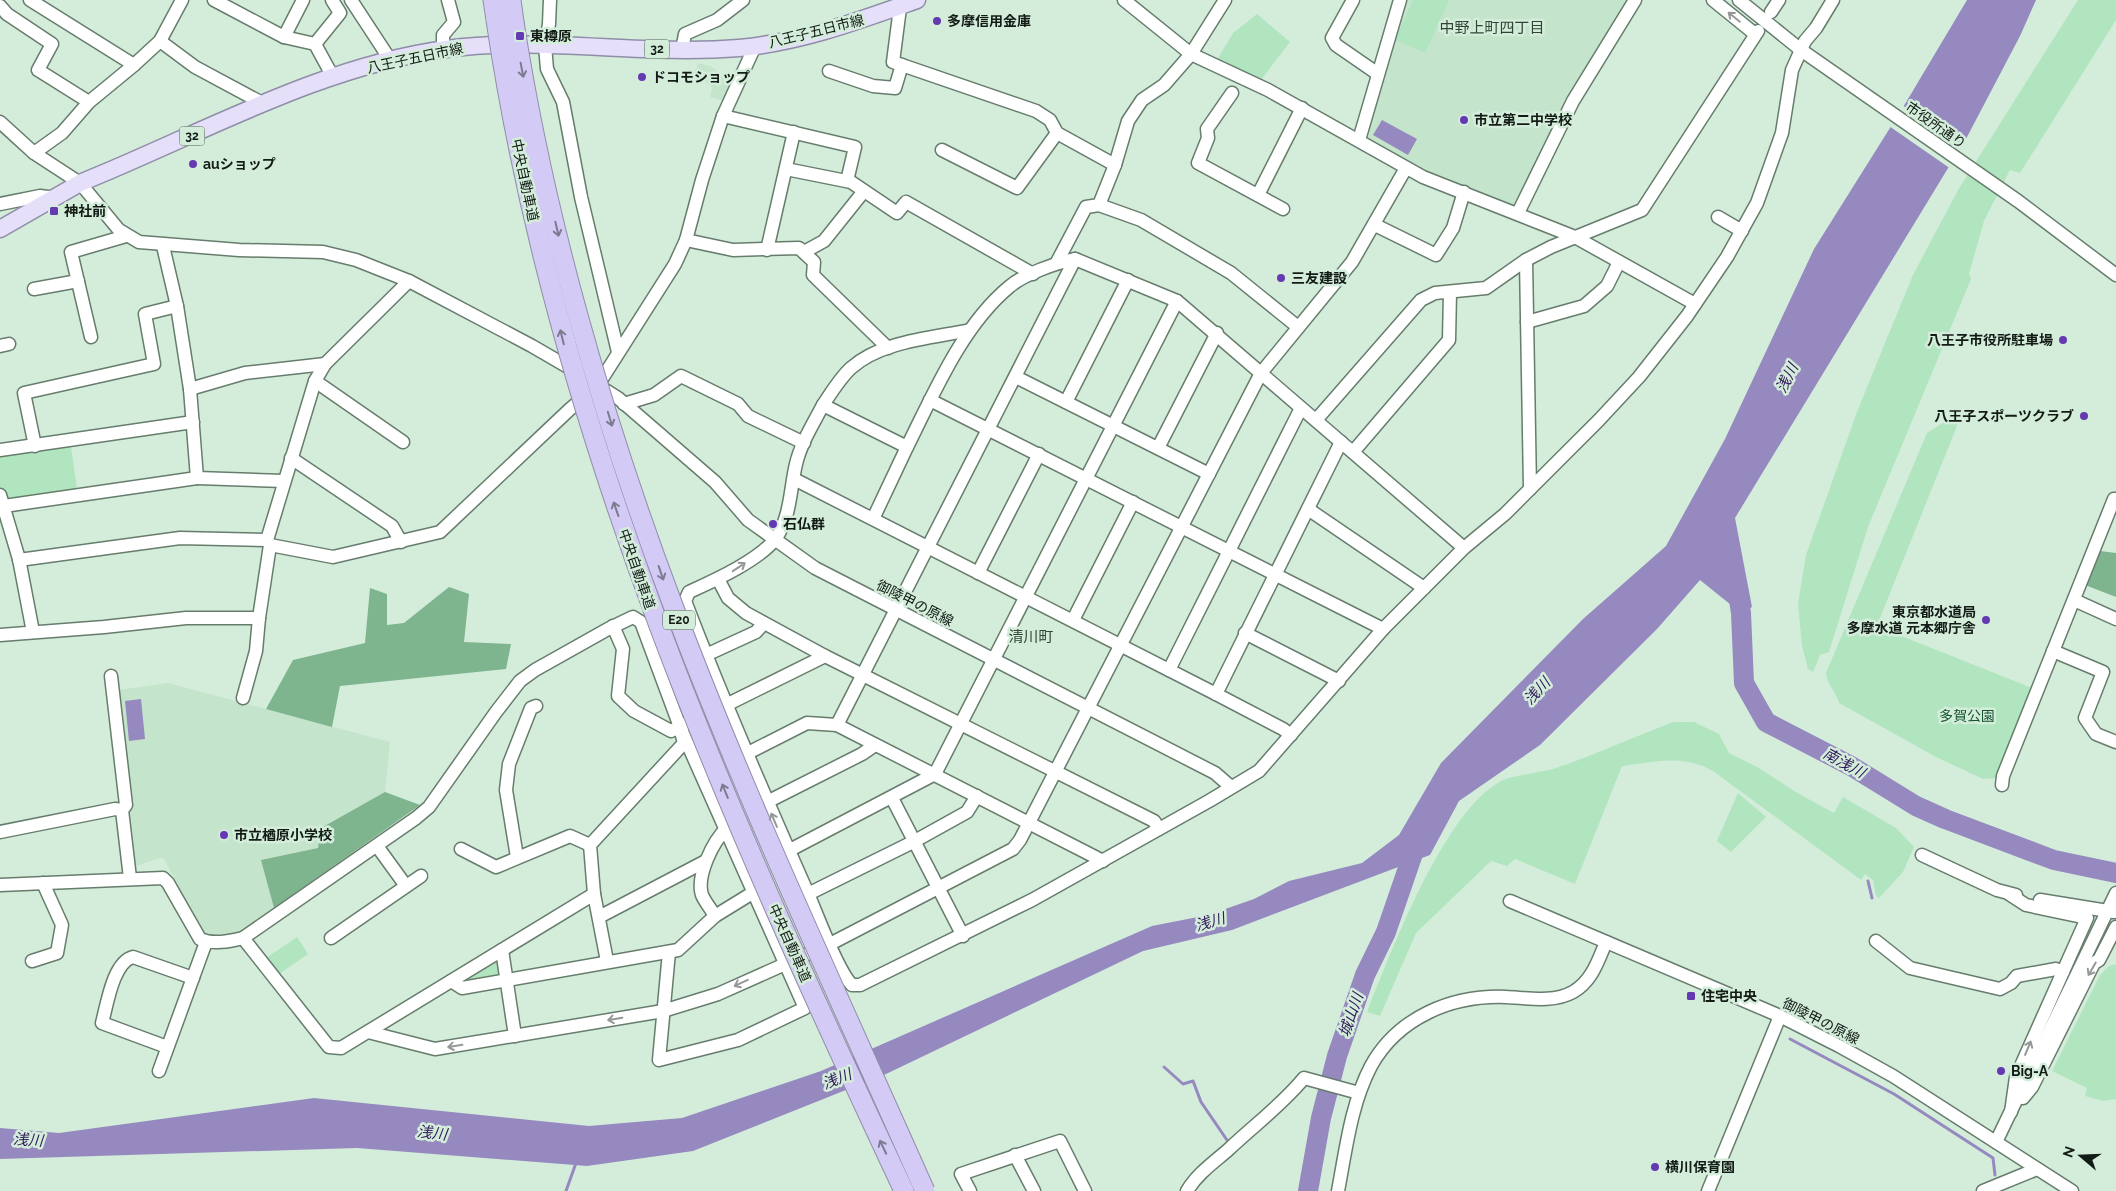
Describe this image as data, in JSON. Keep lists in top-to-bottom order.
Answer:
{
  "streets": {
    "highway": ["中央自動車道", "E20"],
    "main road": ["八王子五日市線", "32"],
    "street": ["市役所通り", "御陵甲の原線"]
  },
  "districts": ["中野上町四丁目", "清川町"],
  "water": ["浅川", "南浅川", "城山川"],
  "parks": ["多賀公園"],
  "places": {
    "other": [
      "多摩信用金庫",
      "ドコモショップ",
      "市立第二中学校",
      "auショップ",
      "三友建設",
      "八王子市役所駐車場",
      "八王子スポーツクラブ",
      "石仏群",
      "東京都水道局 多摩水道 元本郷庁舎",
      "市立楢原小学校",
      "Big-A",
      "横川保育園"
    ],
    "transit": ["東樽原", "神社前", "住宅中央"]
  },
  "north": "left"
}
